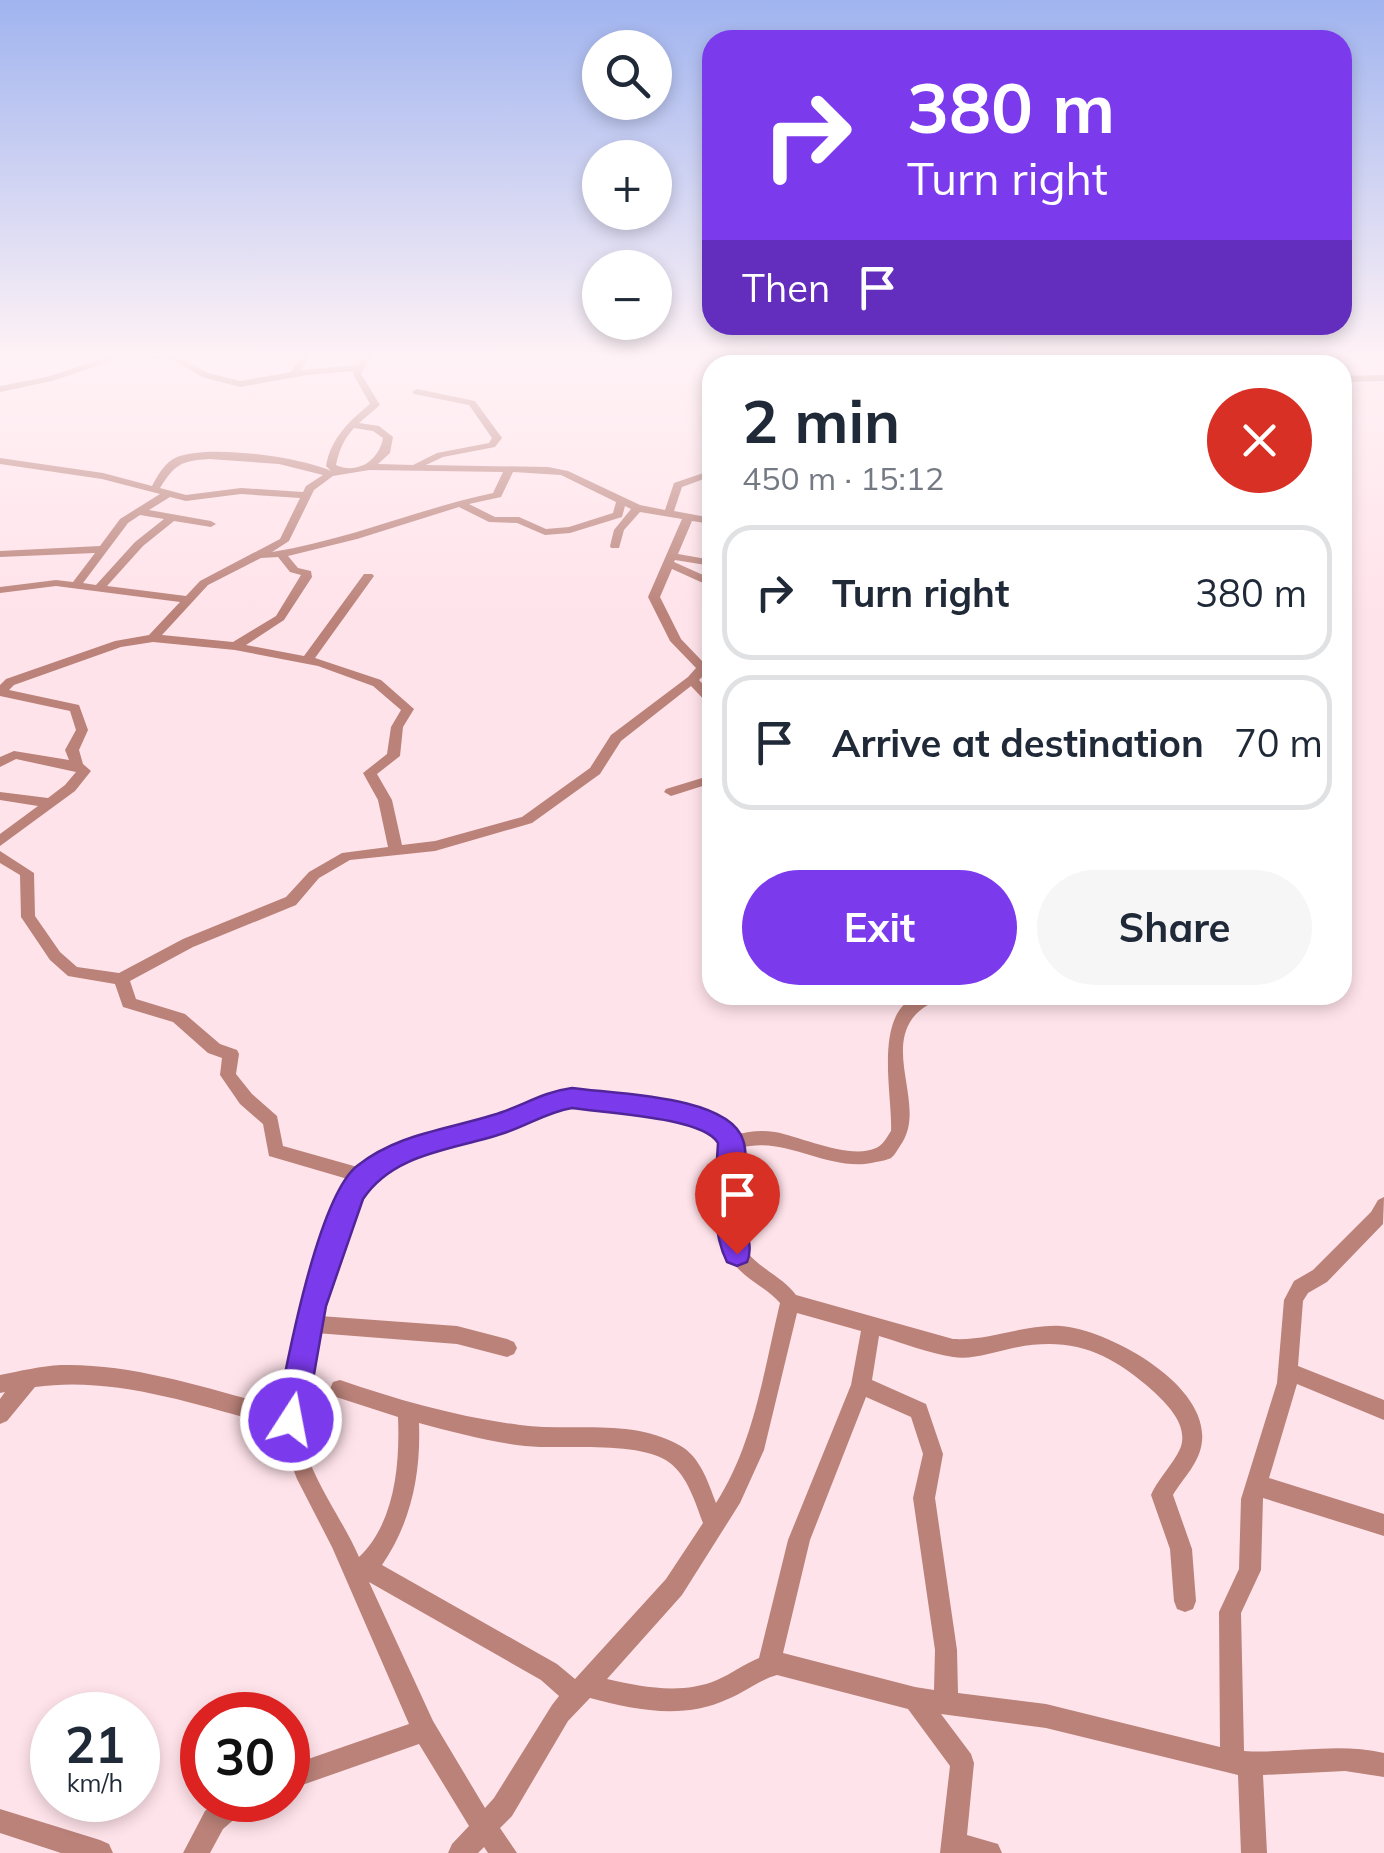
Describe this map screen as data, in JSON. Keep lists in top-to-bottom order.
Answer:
{
  "page": {
    "map_buttons": ["+", "−"],
    "turn": ["380 m", "Turn right"],
    "then": "Then",
    "heading": ["2 min", "450 m · 15:12"],
    "list": [
      {
        "name": "Turn right",
        "value": "380 m"
      },
      {
        "name": "Arrive at destination",
        "value": "70 m"
      }
    ],
    "buttons": ["Exit", "Share"],
    "speed": "21 km/h",
    "limit": "30"
  }
}
